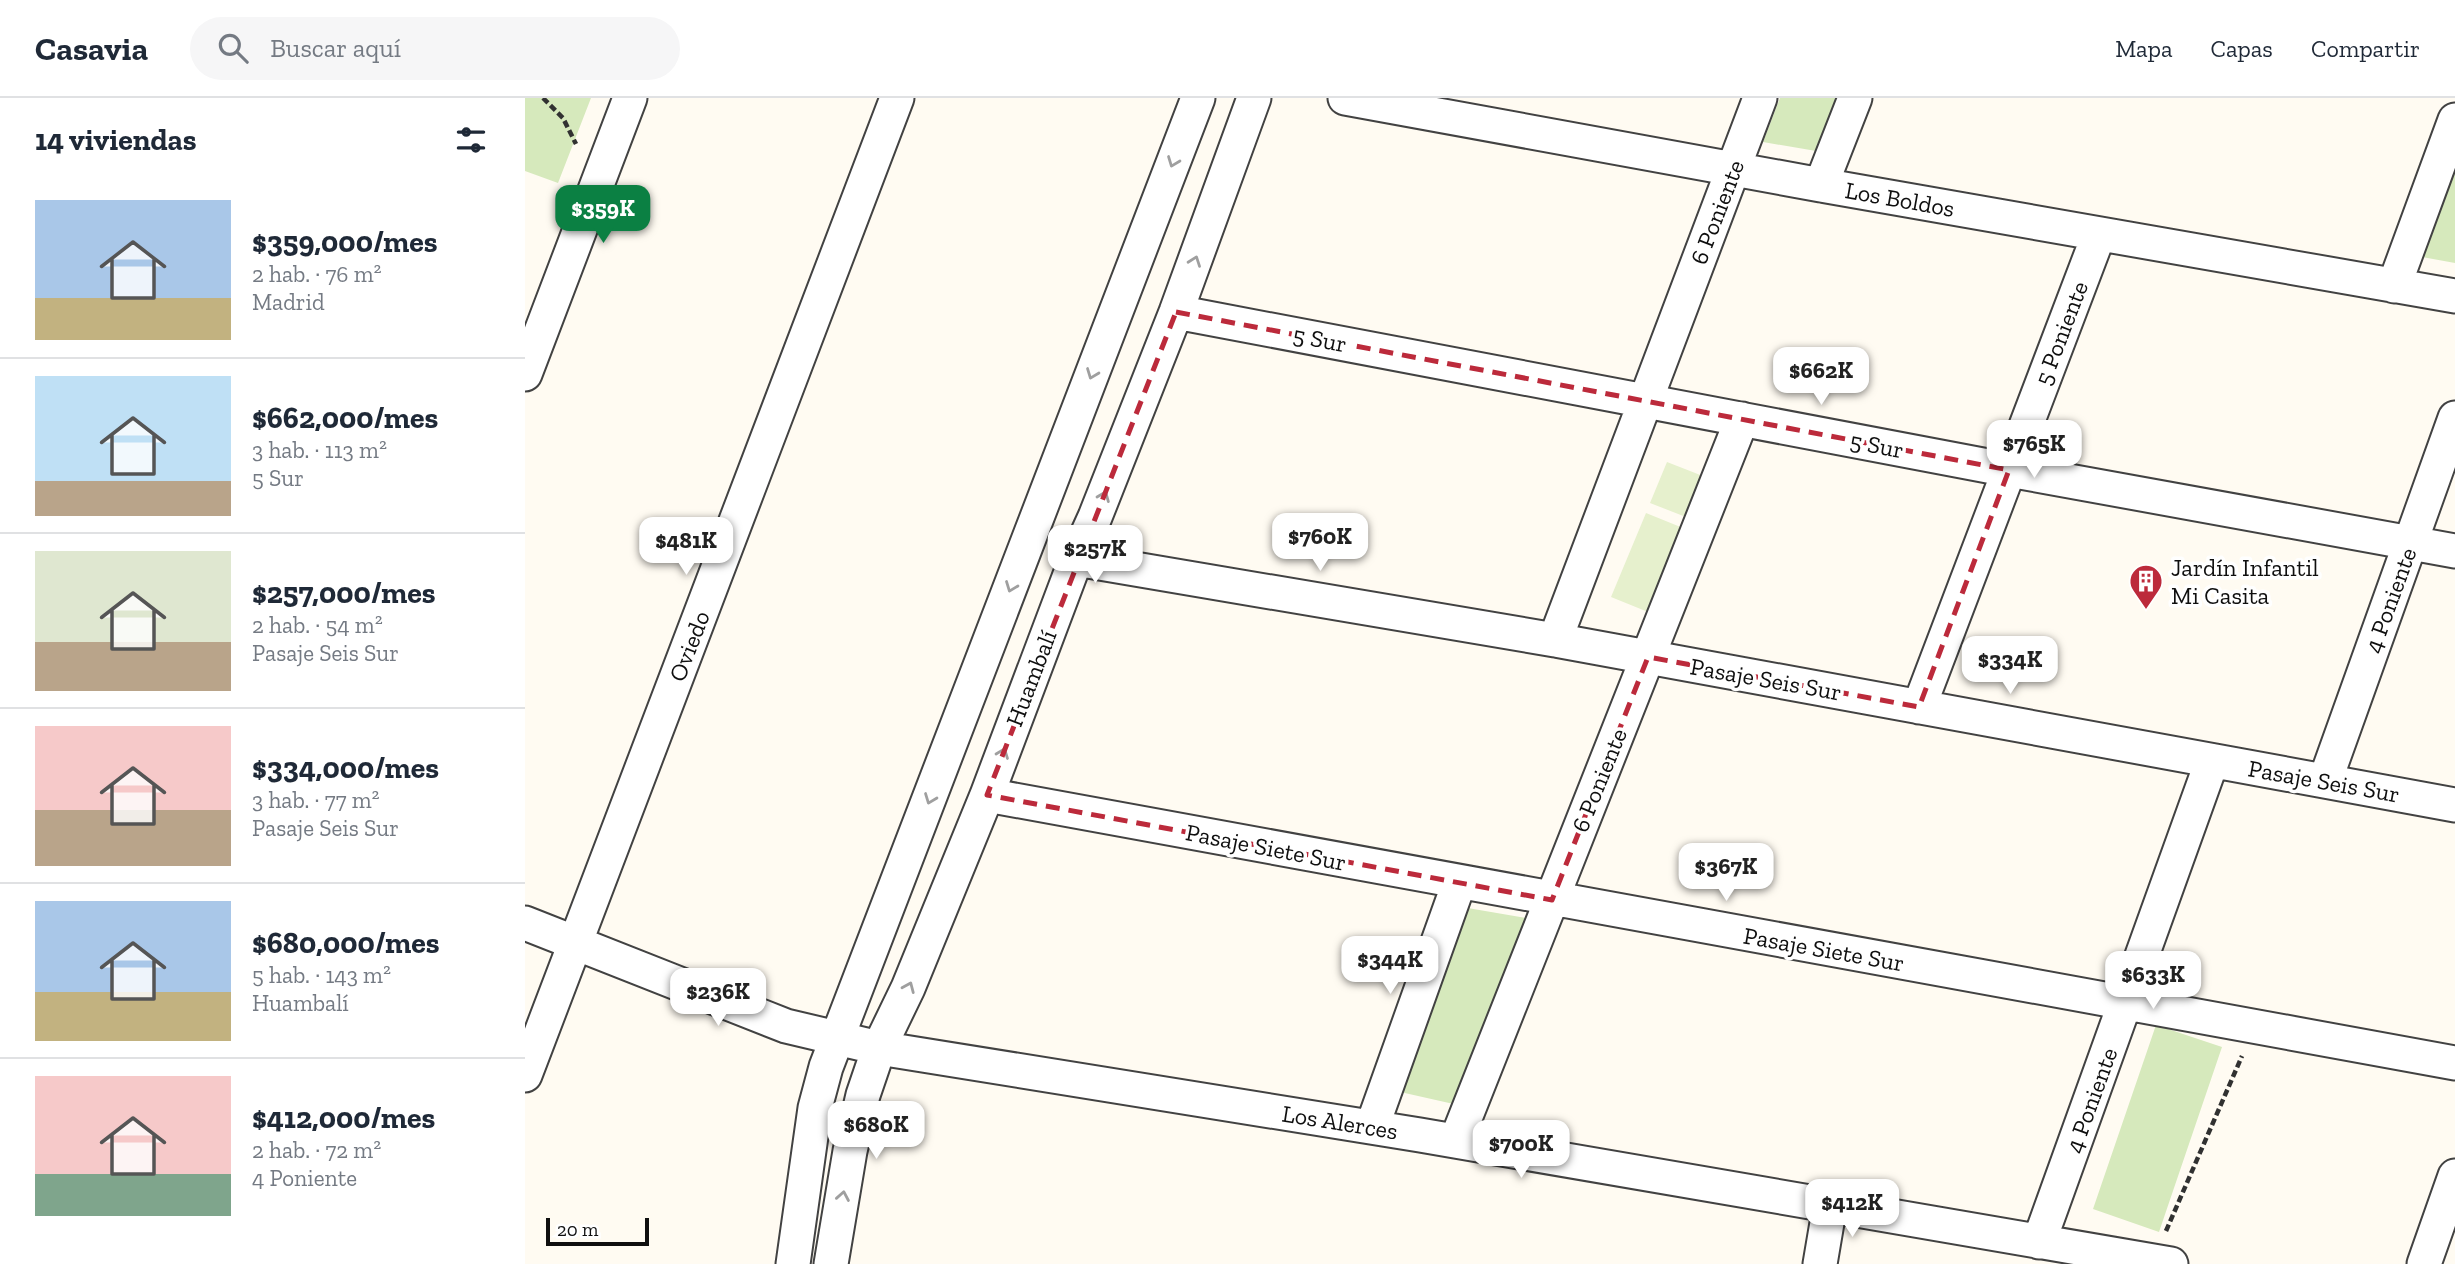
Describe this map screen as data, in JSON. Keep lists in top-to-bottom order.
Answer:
{
  "streets": {
    "street": [
      "Los Boldos",
      "6 Poniente",
      "5 Poniente",
      "5 Sur",
      "4 Poniente",
      "Oviedo",
      "Huambalí",
      "Pasaje Seis Sur",
      "Pasaje Siete Sur",
      "Los Alerces"
    ]
  },
  "crossings": [
    ["Los Boldos", "6 Poniente"],
    ["Los Boldos", "5 Poniente"],
    ["6 Poniente", "5 Sur"],
    ["6 Poniente", "Pasaje Seis Sur"],
    ["6 Poniente", "Pasaje Siete Sur"],
    ["6 Poniente", "Los Alerces"],
    ["5 Poniente", "5 Sur"],
    ["5 Poniente", "Pasaje Seis Sur"],
    ["5 Sur", "4 Poniente"],
    ["5 Sur", "Huambalí"],
    ["4 Poniente", "Pasaje Seis Sur"],
    ["4 Poniente", "Pasaje Siete Sur"],
    ["4 Poniente", "Los Alerces"],
    ["Oviedo", "Los Alerces"],
    ["Huambalí", "Pasaje Seis Sur"],
    ["Huambalí", "Pasaje Siete Sur"],
    ["Huambalí", "Los Alerces"]
  ],
  "places": {
    "building": ["Jardín Infantil Mi Casita"]
  },
  "scale_bar": "20 m",
  "page": {
    "header": "Casavia",
    "search": "Buscar aquí",
    "nav": ["Mapa", "Capas", "Compartir"],
    "heading": "14 viviendas",
    "list": [
      {
        "name": "$359,000/mes",
        "note": "2 hab. · 76 m² · Madrid"
      },
      {
        "name": "$662,000/mes",
        "note": "3 hab. · 113 m² · 5 Sur"
      },
      {
        "name": "$257,000/mes",
        "note": "2 hab. · 54 m² · Pasaje Seis Sur"
      },
      {
        "name": "$334,000/mes",
        "note": "3 hab. · 77 m² · Pasaje Seis Sur"
      },
      {
        "name": "$680,000/mes",
        "note": "5 hab. · 143 m² · Huambalí"
      },
      {
        "name": "$412,000/mes",
        "note": "2 hab. · 72 m² · 4 Poniente"
      }
    ],
    "price": [
      "$359K",
      "$662K",
      "$765K",
      "$760K",
      "$481K",
      "$257K",
      "$334K",
      "$367K",
      "$344K",
      "$633K",
      "$236K",
      "$680K",
      "$700K",
      "$412K"
    ],
    "scale": "20 m"
  }
}
